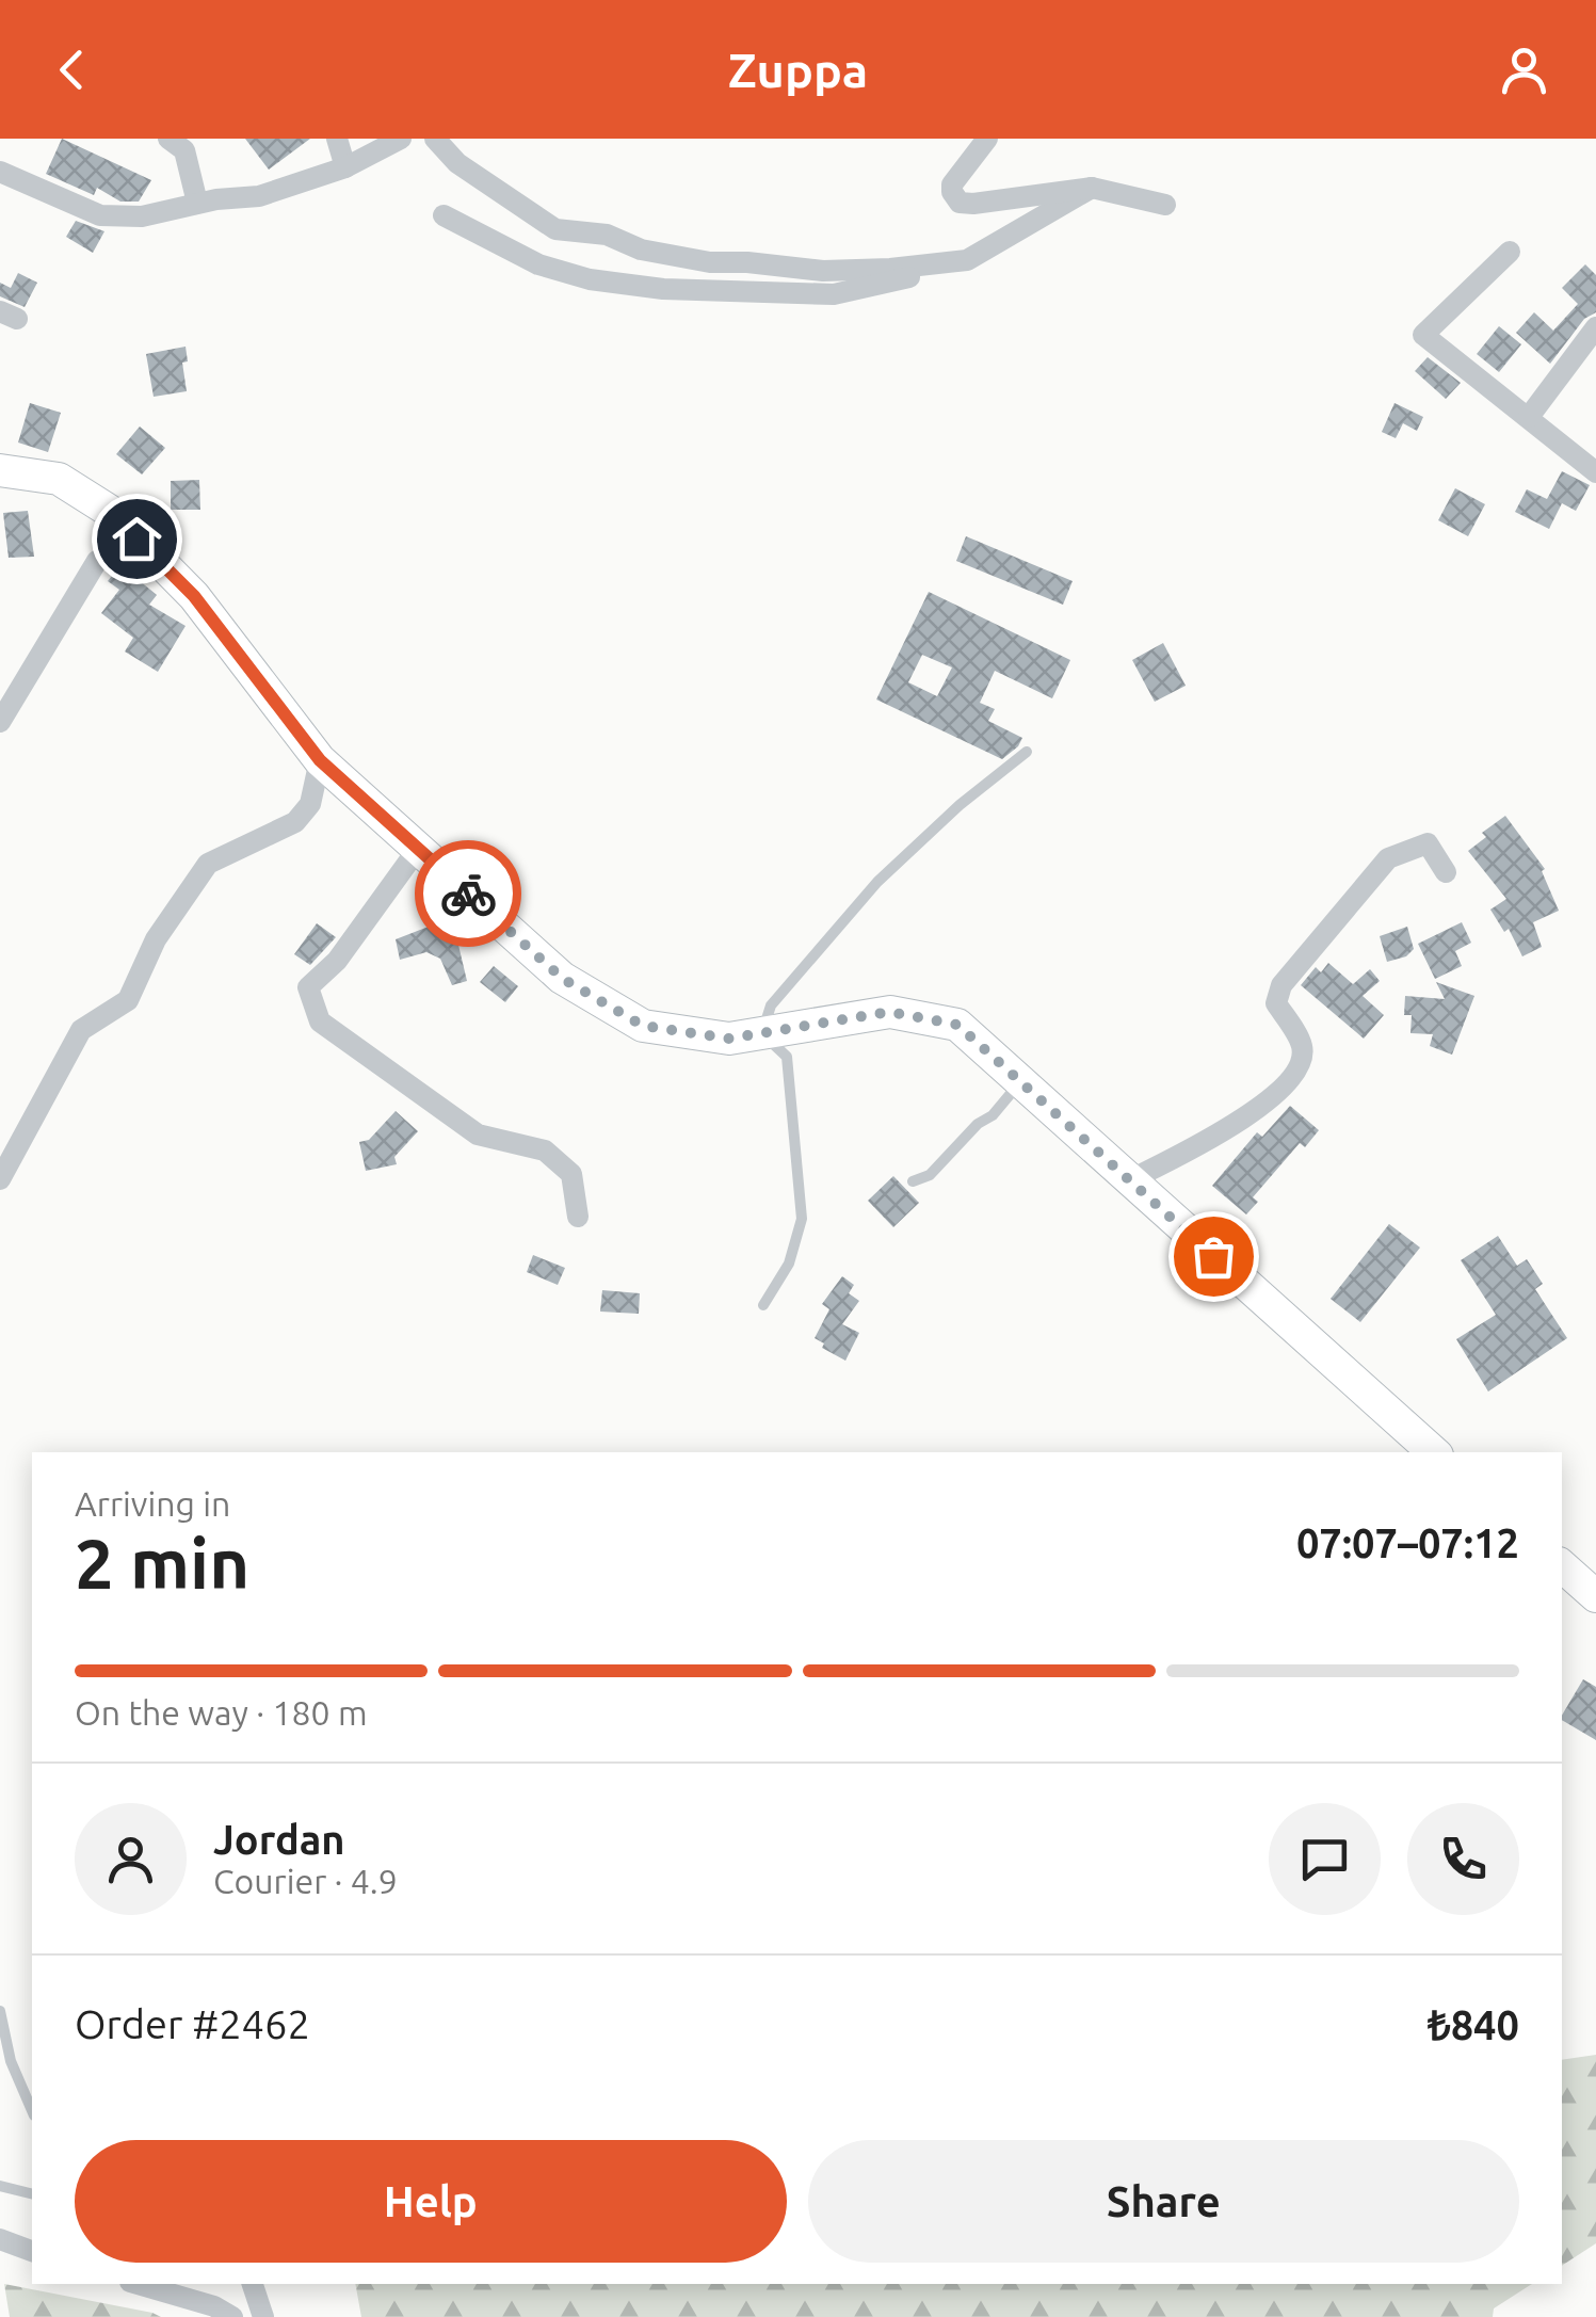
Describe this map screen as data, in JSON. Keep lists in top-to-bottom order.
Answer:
{
  "page": {
    "header": "Zuppa",
    "heading": ["2 min", "Arriving in", "07:07–07:12"],
    "panel": [
      "Jordan",
      "Courier · 4.9",
      "Order #2462",
      "₺840"
    ],
    "bar": "On the way · 180 m",
    "buttons": ["Help", "Share"]
  }
}
